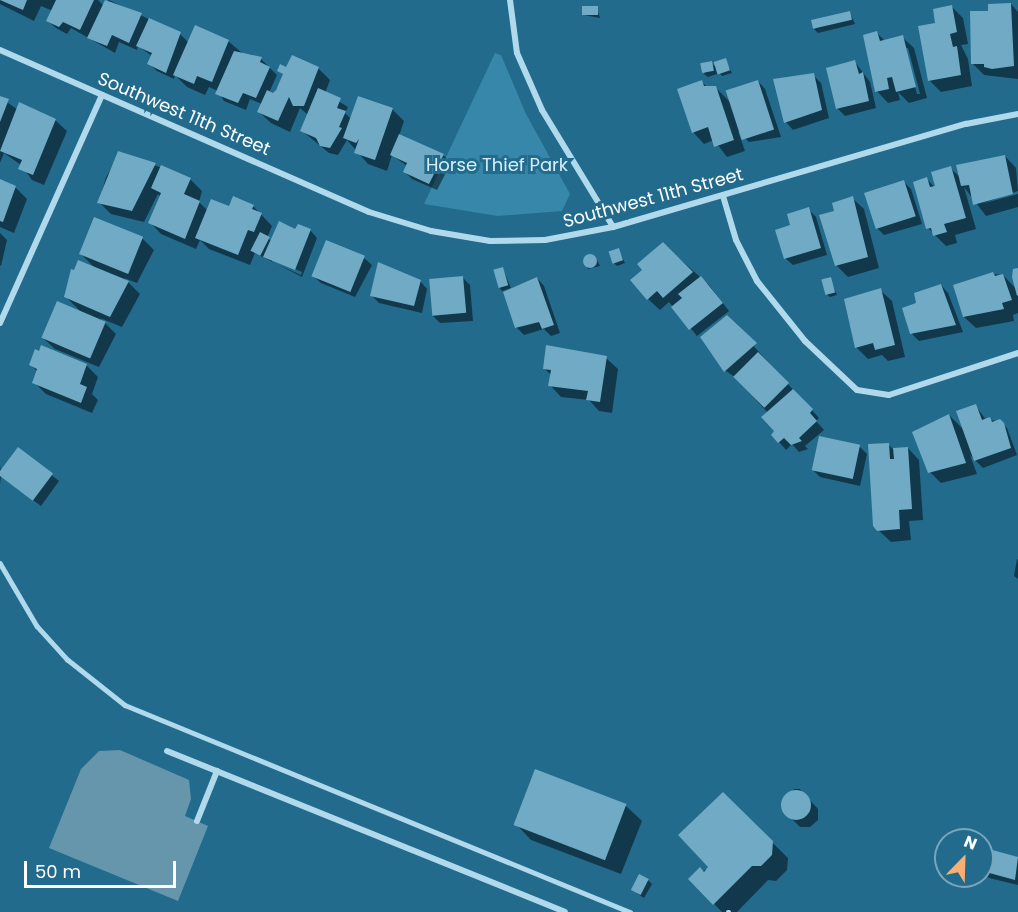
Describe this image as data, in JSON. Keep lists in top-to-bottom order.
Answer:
{
  "streets": {
    "street": ["Southwest 11th Street"]
  },
  "parks": ["Horse Thief Park"],
  "scale_bar": "50 m",
  "north": "top right"
}
